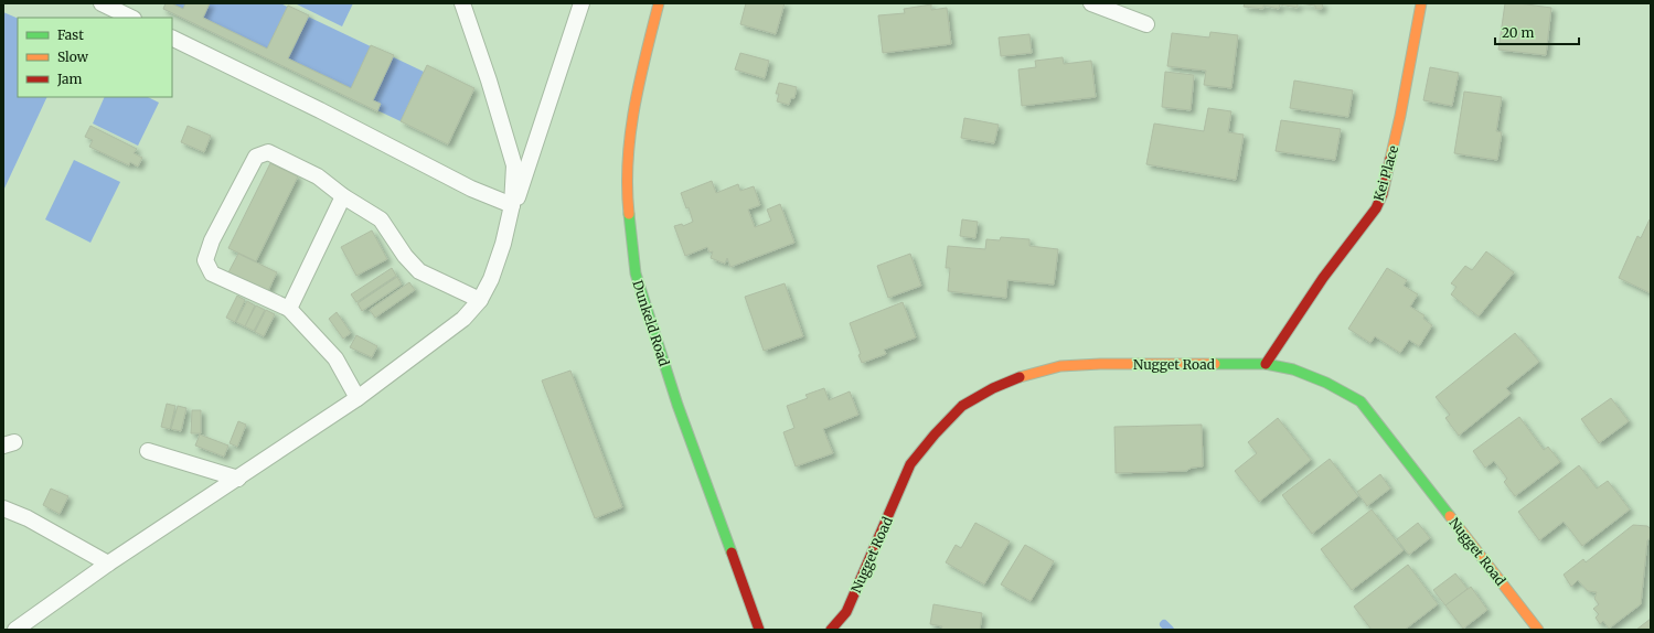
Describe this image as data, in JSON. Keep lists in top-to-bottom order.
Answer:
{
  "streets": {
    "street": ["Kei Place", "Dunkeld Road", "Nugget Road"]
  },
  "crossings": [
    ["Kei Place", "Nugget Road"]
  ],
  "legend": ["Fast", "Slow", "Jam"],
  "scale_bar": "20 m"
}
